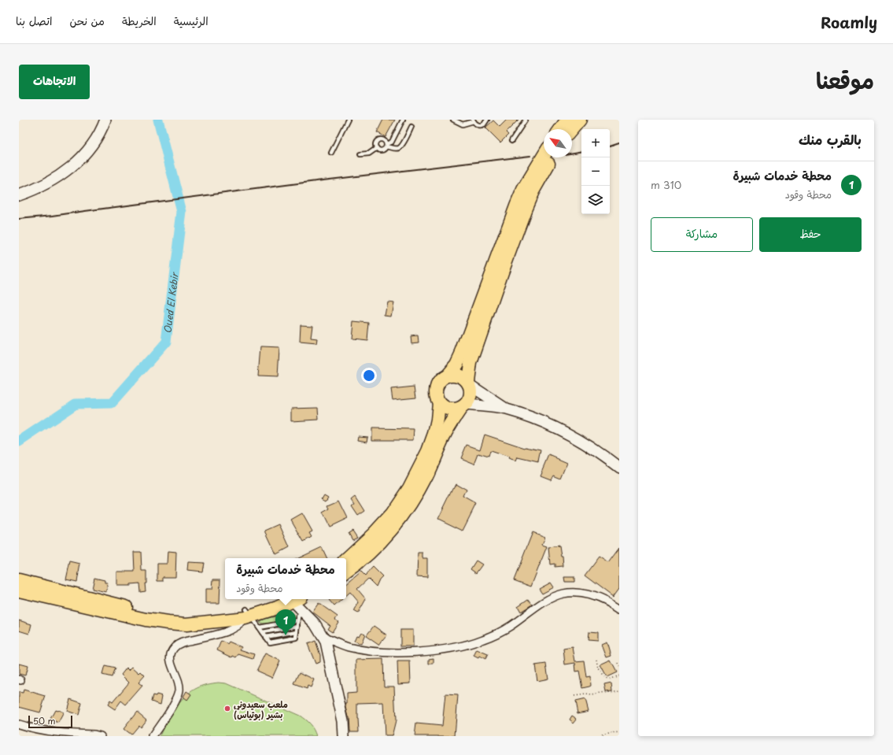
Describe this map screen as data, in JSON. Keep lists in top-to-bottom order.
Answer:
{
  "water": ["Oued El Kebir"],
  "places": ["ملعب سعيدوني بشير (بوتياس)"],
  "scale_bar": "50 m",
  "north": "top left",
  "page": {
    "header": "Roamly",
    "nav": [
      "الرئيسية",
      "الخريطة",
      "من نحن",
      "اتصل بنا"
    ],
    "title": "موقعنا",
    "buttons": [
      "الاتجاهات",
      ["حفظ", "مشاركة"]
    ],
    "heading": "بالقرب منك",
    "map_buttons": ["+", "−"],
    "list": [
      {
        "mark": "1",
        "name": "محطة خدمات شبيرة",
        "note": "محطة وقود",
        "value": "310 m"
      }
    ],
    "popup": ["محطة خدمات شبيرة", "محطة وقود"],
    "pins": "1",
    "scale": "50 m"
  }
}
